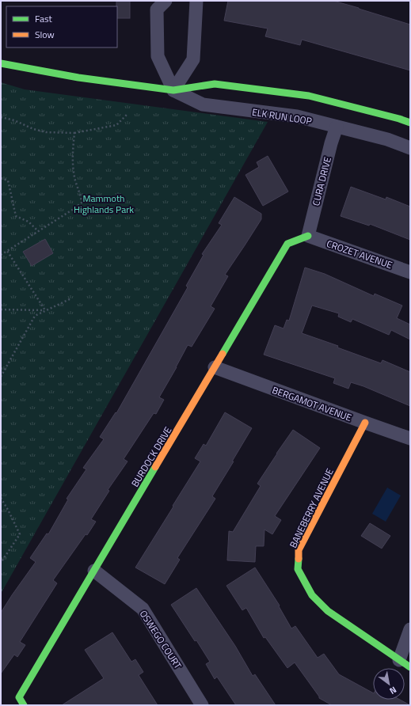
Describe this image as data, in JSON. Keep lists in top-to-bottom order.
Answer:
{
  "streets": {
    "street": [
      "ELK RUN LOOP",
      "CURA DRIVE",
      "CROZET AVENUE",
      "BERGAMOT AVENUE",
      "BURDOCK DRIVE",
      "BANEBERRY AVENUE",
      "OSWEGO COURT"
    ]
  },
  "crossings": [
    ["ELK RUN LOOP", "CURA DRIVE"],
    ["CURA DRIVE", "CROZET AVENUE"],
    ["CURA DRIVE", "BURDOCK DRIVE"],
    ["CROZET AVENUE", "BURDOCK DRIVE"],
    ["BERGAMOT AVENUE", "BURDOCK DRIVE"],
    ["BERGAMOT AVENUE", "BANEBERRY AVENUE"],
    ["BURDOCK DRIVE", "OSWEGO COURT"]
  ],
  "parks": ["Mammoth Highlands Park"],
  "legend": ["Fast", "Slow"],
  "north": "bottom right"
}
